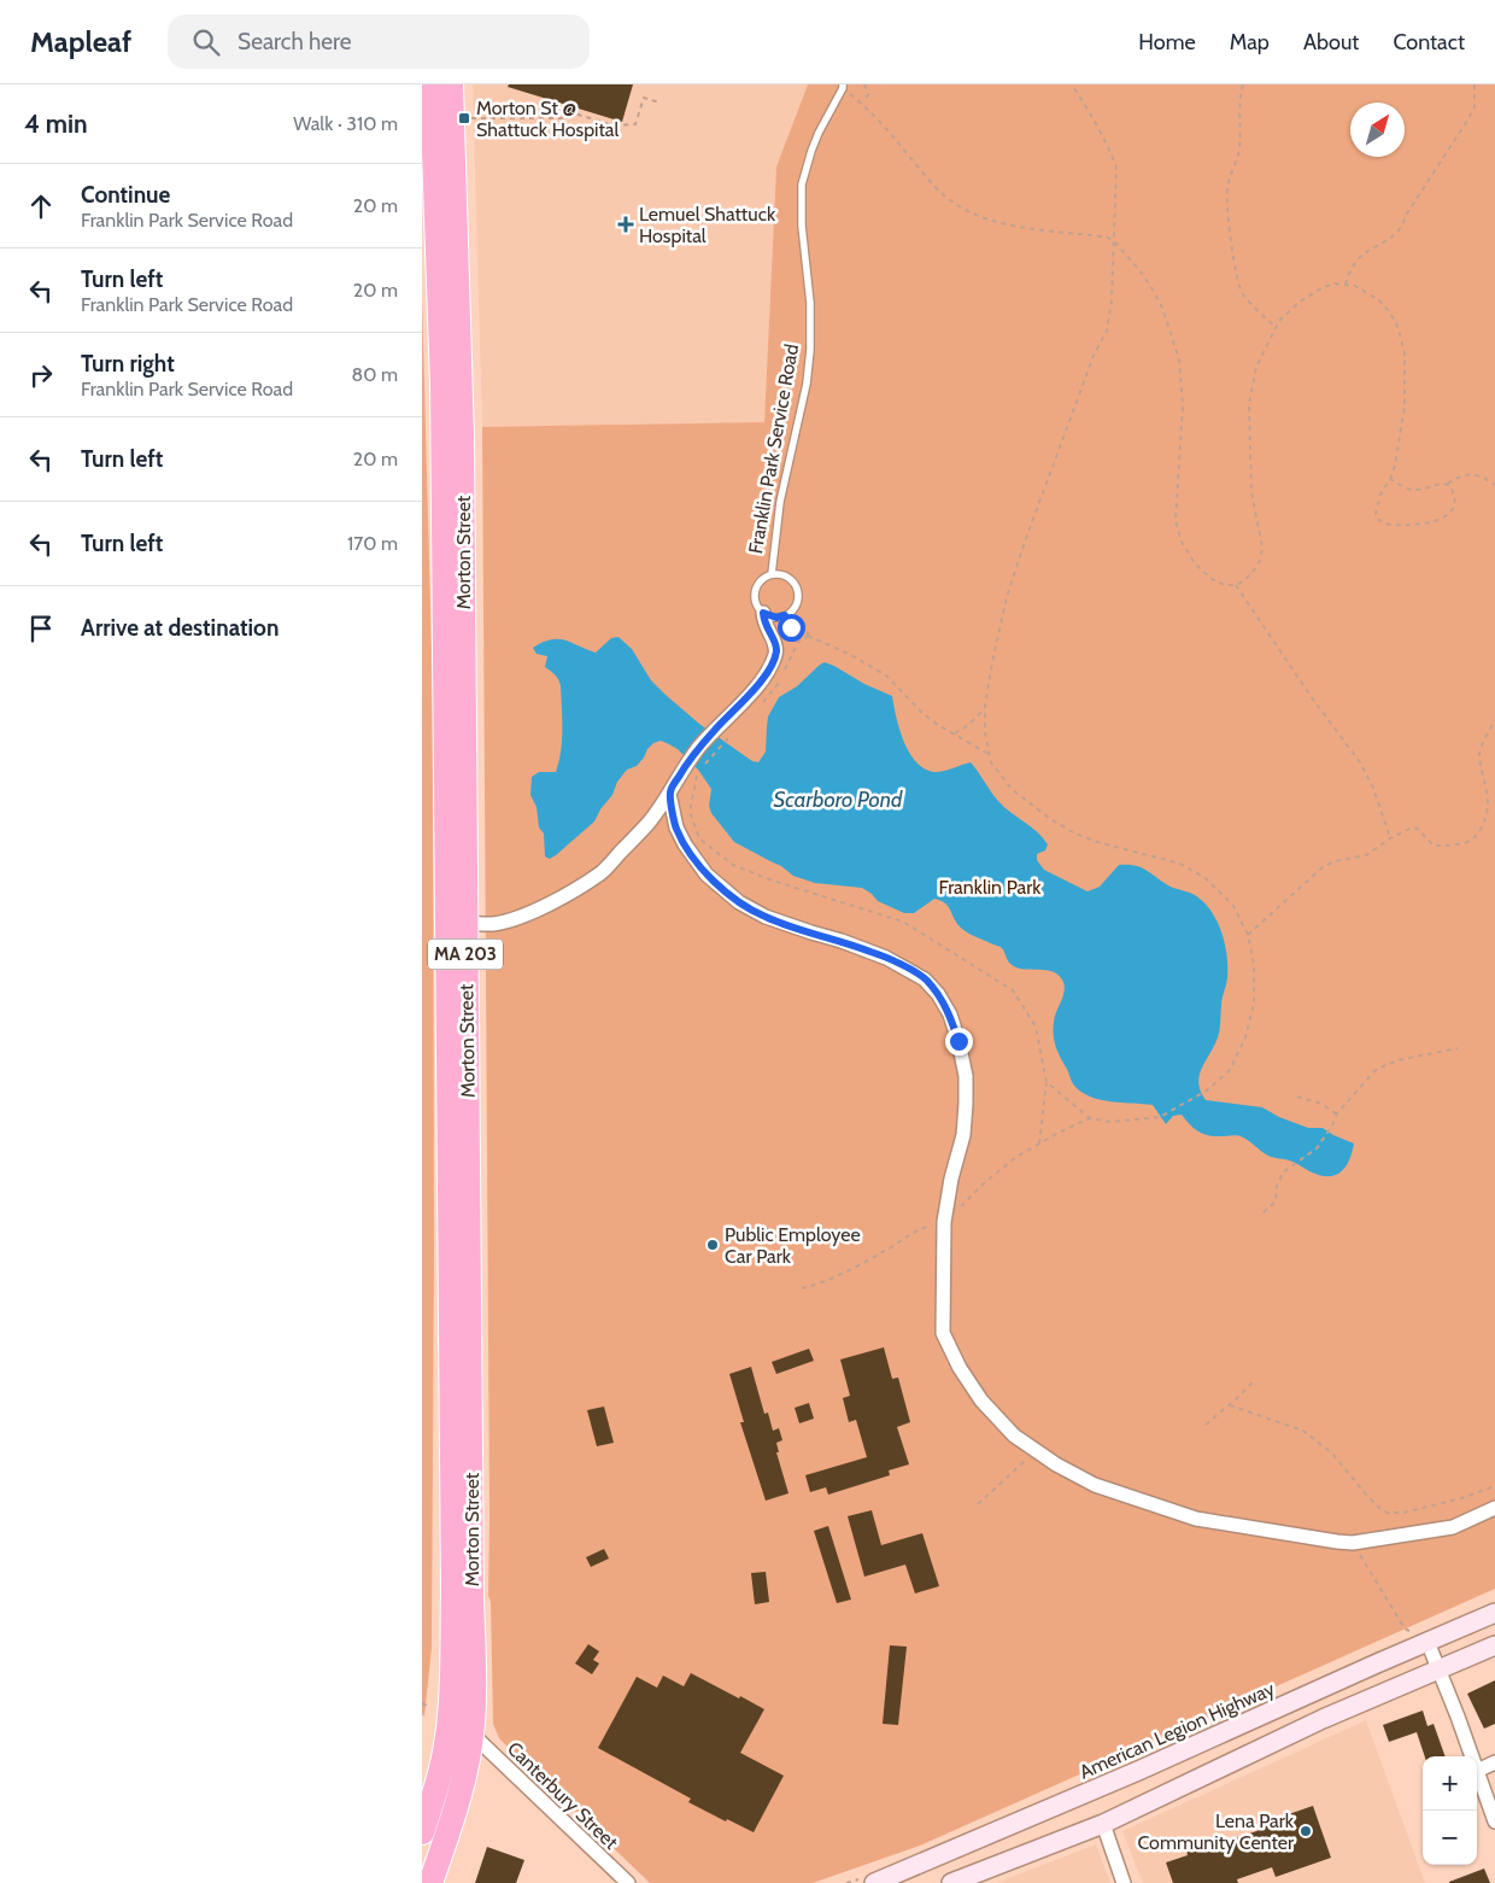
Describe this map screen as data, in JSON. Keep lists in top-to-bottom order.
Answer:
{
  "streets": {
    "highway": ["Morton Street", "MA 203"],
    "main road": ["American Legion Highway"],
    "street": ["Franklin Park Service Road", "Canterbury Street"]
  },
  "crossings": [
    ["Franklin Park Service Road", "Morton Street"],
    ["Morton Street", "Canterbury Street"]
  ],
  "water": ["Scarboro Pond"],
  "parks": ["Franklin Park"],
  "places": {
    "transit": ["Morton St @ Shattuck Hospital"],
    "health": ["Lemuel Shattuck Hospital"],
    "other": ["Public Employee Car Park", "Lena Park Community Center"]
  },
  "north": "top right",
  "page": {
    "header": "Mapleaf",
    "search": "Search here",
    "nav": [
      "Home",
      "Map",
      "About",
      "Contact"
    ],
    "heading": ["4 min", "Walk · 310 m"],
    "list": [
      ["Continue", "Franklin Park Service Road", "20 m"],
      ["Turn left", "Franklin Park Service Road", "20 m"],
      ["Turn right", "Franklin Park Service Road", "80 m"],
      ["Turn left", "20 m"],
      ["Turn left", "170 m"],
      "Arrive at destination"
    ],
    "map_buttons": ["+", "−"]
  }
}
